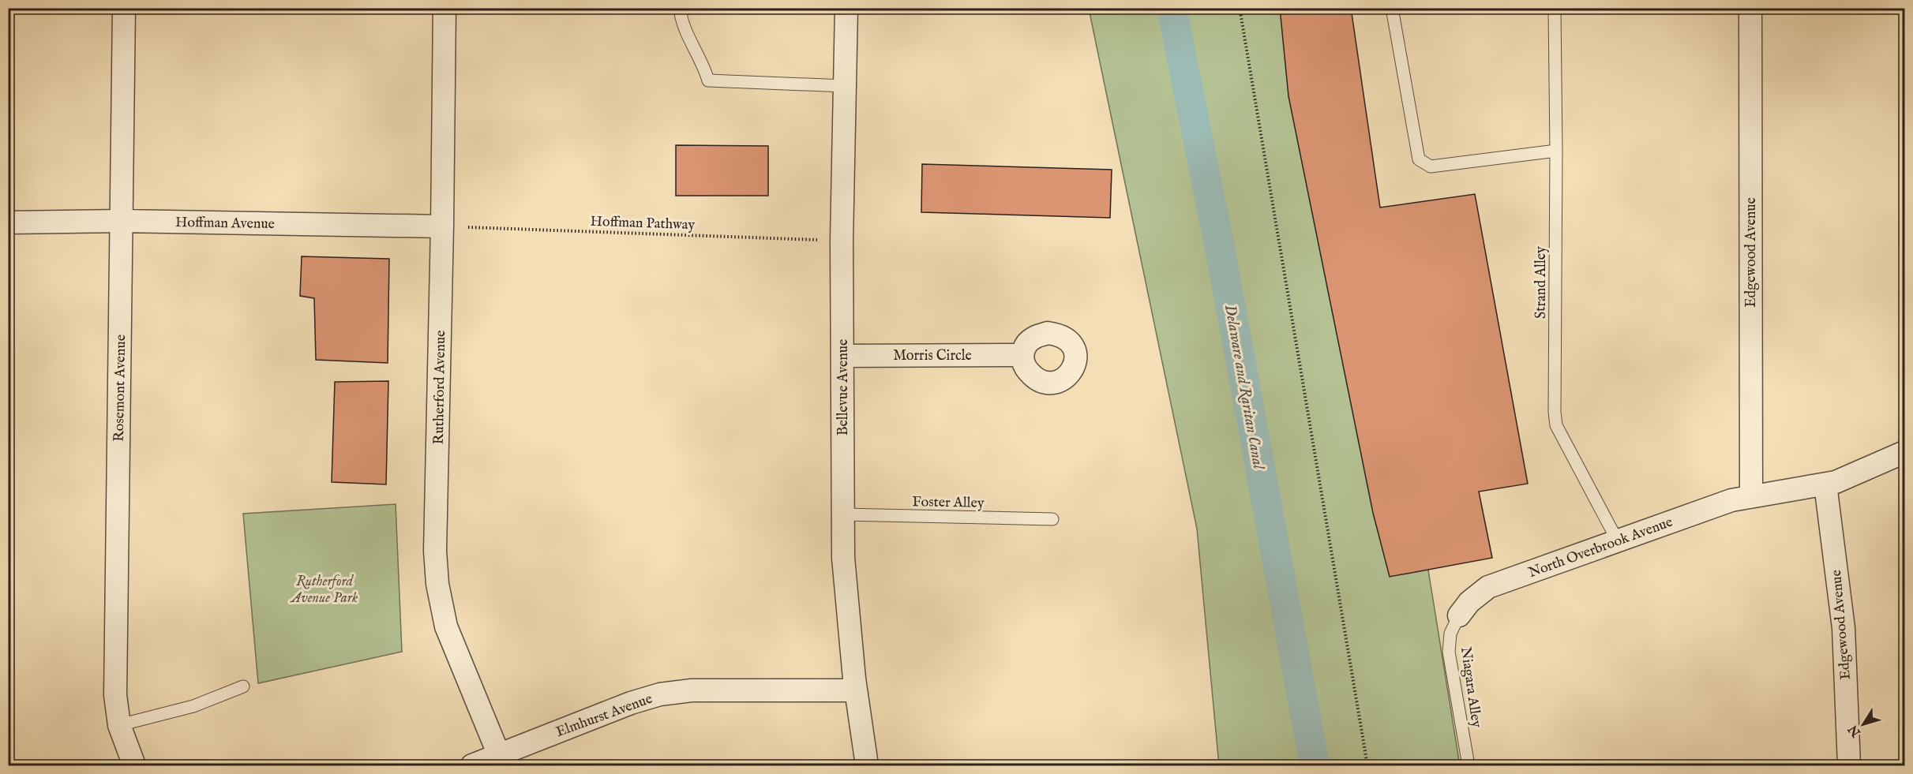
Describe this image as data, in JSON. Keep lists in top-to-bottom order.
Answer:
{
  "streets": {
    "street": [
      "Hoffman Avenue",
      "Edgewood Avenue",
      "Morris Circle",
      "Rutherford Avenue",
      "Bellevue Avenue",
      "Rosemont Avenue",
      "North Overbrook Avenue",
      "Elmhurst Avenue"
    ],
    "lane": ["Strand Alley", "Foster Alley", "Niagara Alley"],
    "path": ["Hoffman Pathway"]
  },
  "crossings": [
    ["Hoffman Avenue", "Hoffman Pathway"],
    ["Hoffman Avenue", "Rutherford Avenue"],
    ["Hoffman Avenue", "Rosemont Avenue"],
    ["Hoffman Pathway", "Rutherford Avenue"],
    ["Hoffman Pathway", "Bellevue Avenue"],
    ["Edgewood Avenue", "North Overbrook Avenue"],
    ["Strand Alley", "North Overbrook Avenue"],
    ["Morris Circle", "Bellevue Avenue"],
    ["Rutherford Avenue", "Elmhurst Avenue"],
    ["Bellevue Avenue", "Foster Alley"],
    ["Bellevue Avenue", "Elmhurst Avenue"],
    ["North Overbrook Avenue", "Niagara Alley"]
  ],
  "water": ["Delaware and Raritan Canal"],
  "parks": ["Rutherford Avenue Park"],
  "north": "bottom left"
}
